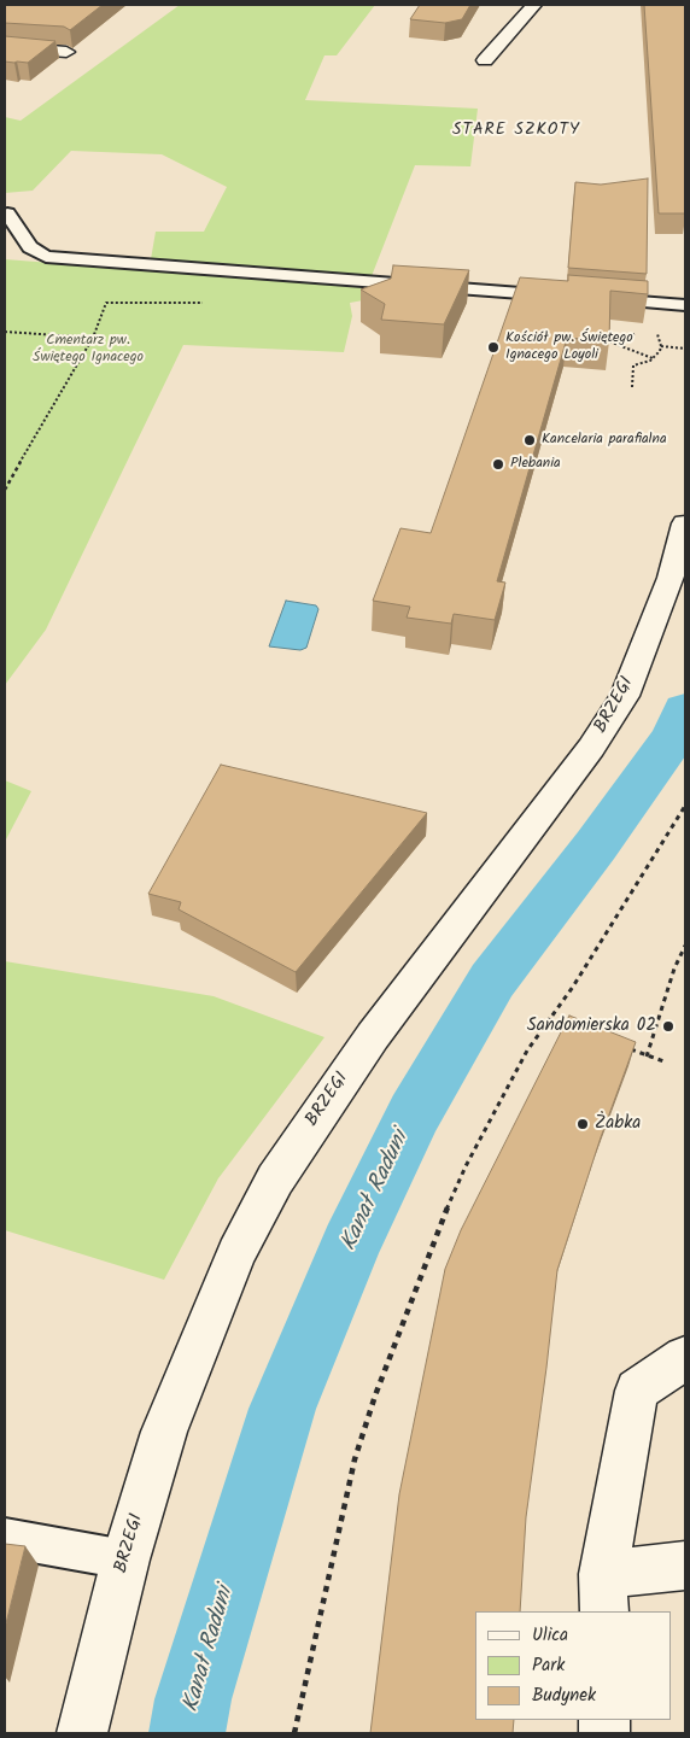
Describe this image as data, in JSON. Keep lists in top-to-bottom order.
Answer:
{
  "streets": {
    "street": ["BRZEGI"]
  },
  "districts": ["STARE SZKOTY"],
  "water": ["Kanał Raduni"],
  "parks": ["Cmentarz pw. Świętego Ignacego"],
  "places": [
    "Kościół pw. Świętego Ignacego Loyoli",
    "Kancelaria parafialna",
    "Plebania",
    "Sandomierska 02",
    "Żabka"
  ],
  "legend": ["Ulica", "Park", "Budynek"]
}
